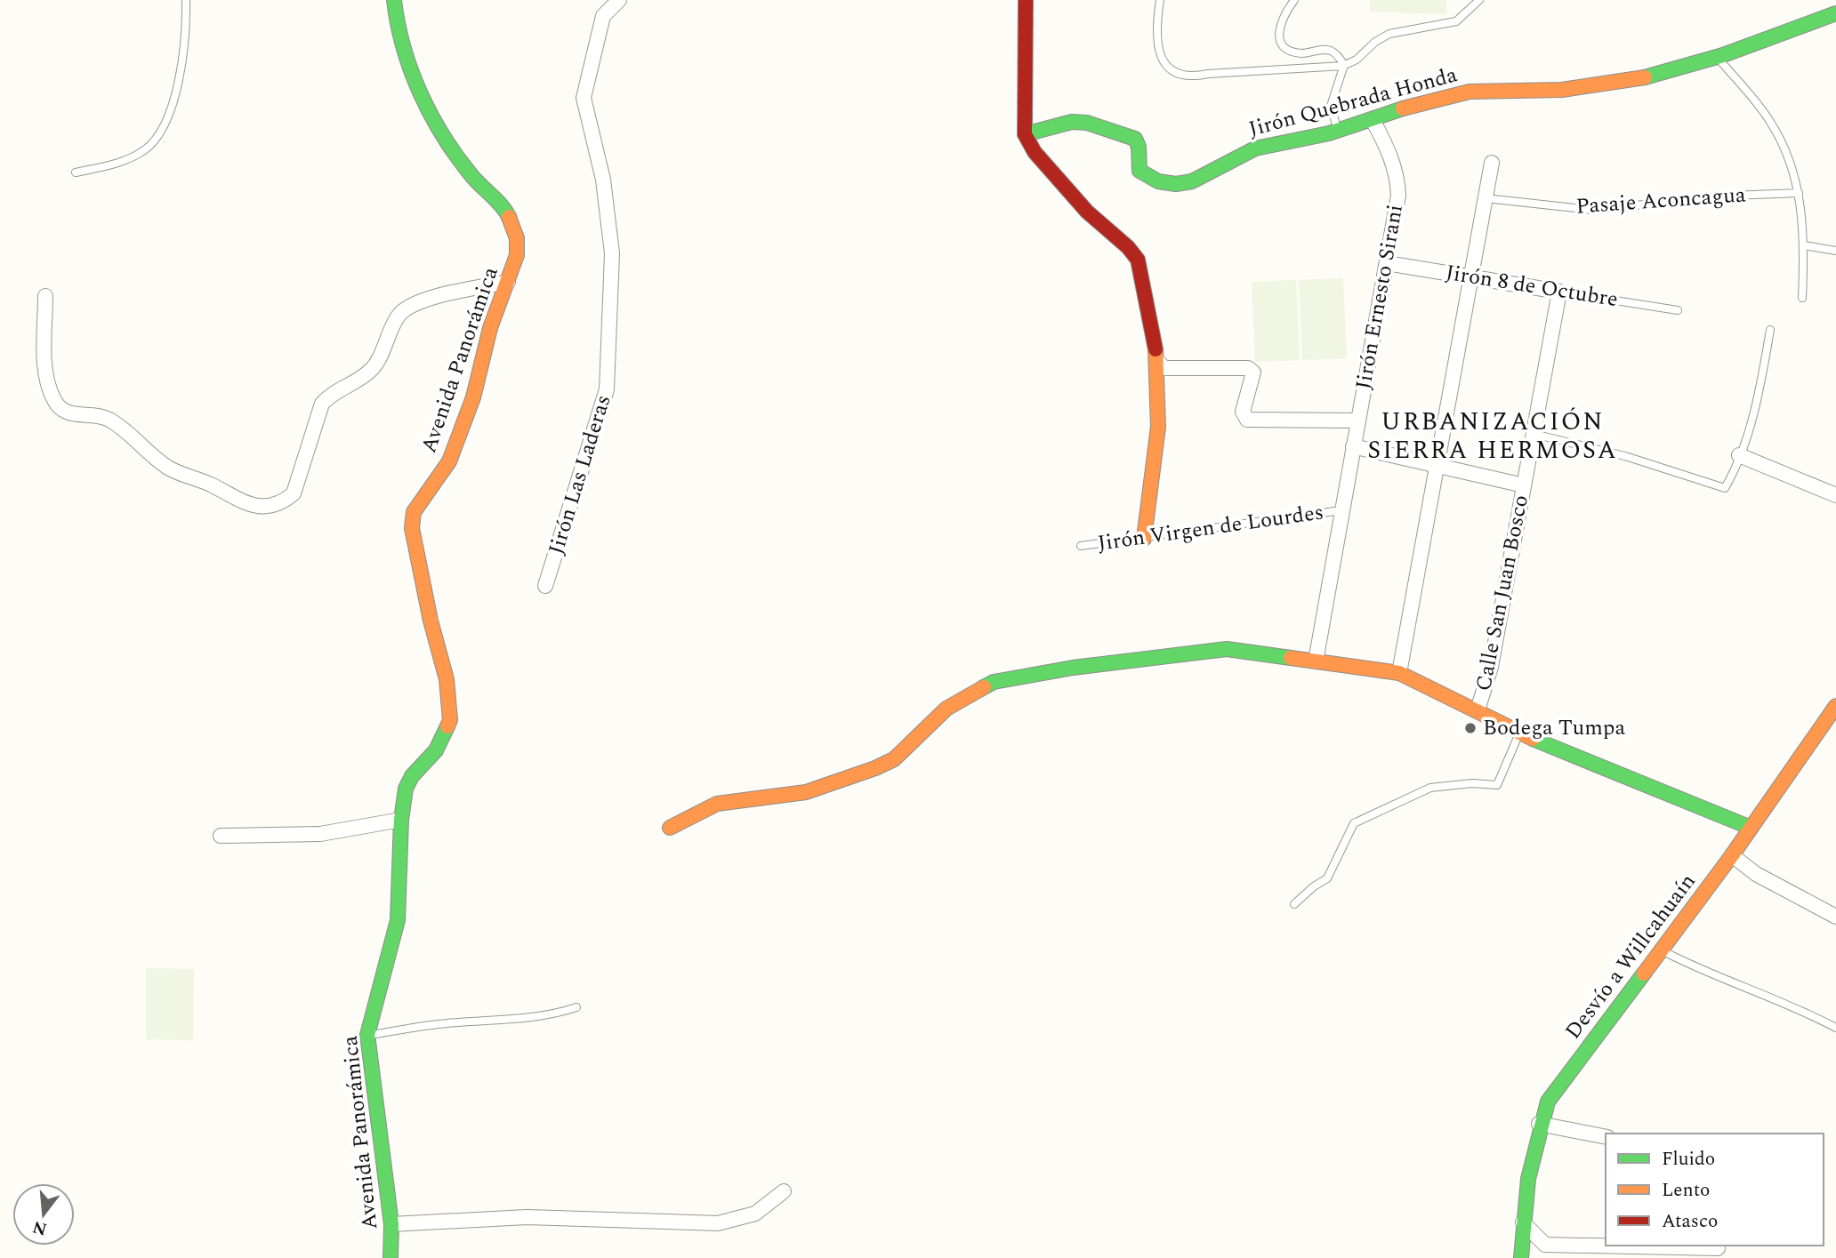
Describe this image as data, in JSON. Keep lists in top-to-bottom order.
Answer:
{
  "streets": {
    "main road": ["Jirón Quebrada Honda", "Avenida Panorámica", "Desvío a Willcahuaín"],
    "street": [
      "Jirón 8 de Octubre",
      "Jirón Ernesto Sirani",
      "Jirón Las Laderas",
      "Calle San Juan Bosco"
    ],
    "lane": ["Pasaje Aconcagua", "Jirón Virgen de Lourdes"]
  },
  "crossings": [
    ["Jirón Quebrada Honda", "Jirón Ernesto Sirani"],
    ["Jirón 8 de Octubre", "Jirón Ernesto Sirani"],
    ["Jirón 8 de Octubre", "Calle San Juan Bosco"],
    ["Jirón Ernesto Sirani", "Jirón Virgen de Lourdes"]
  ],
  "districts": ["URBANIZACIÓN SIERRA HERMOSA"],
  "places": ["Bodega Tumpa"],
  "legend": ["Fluido", "Lento", "Atasco"],
  "north": "bottom"
}
